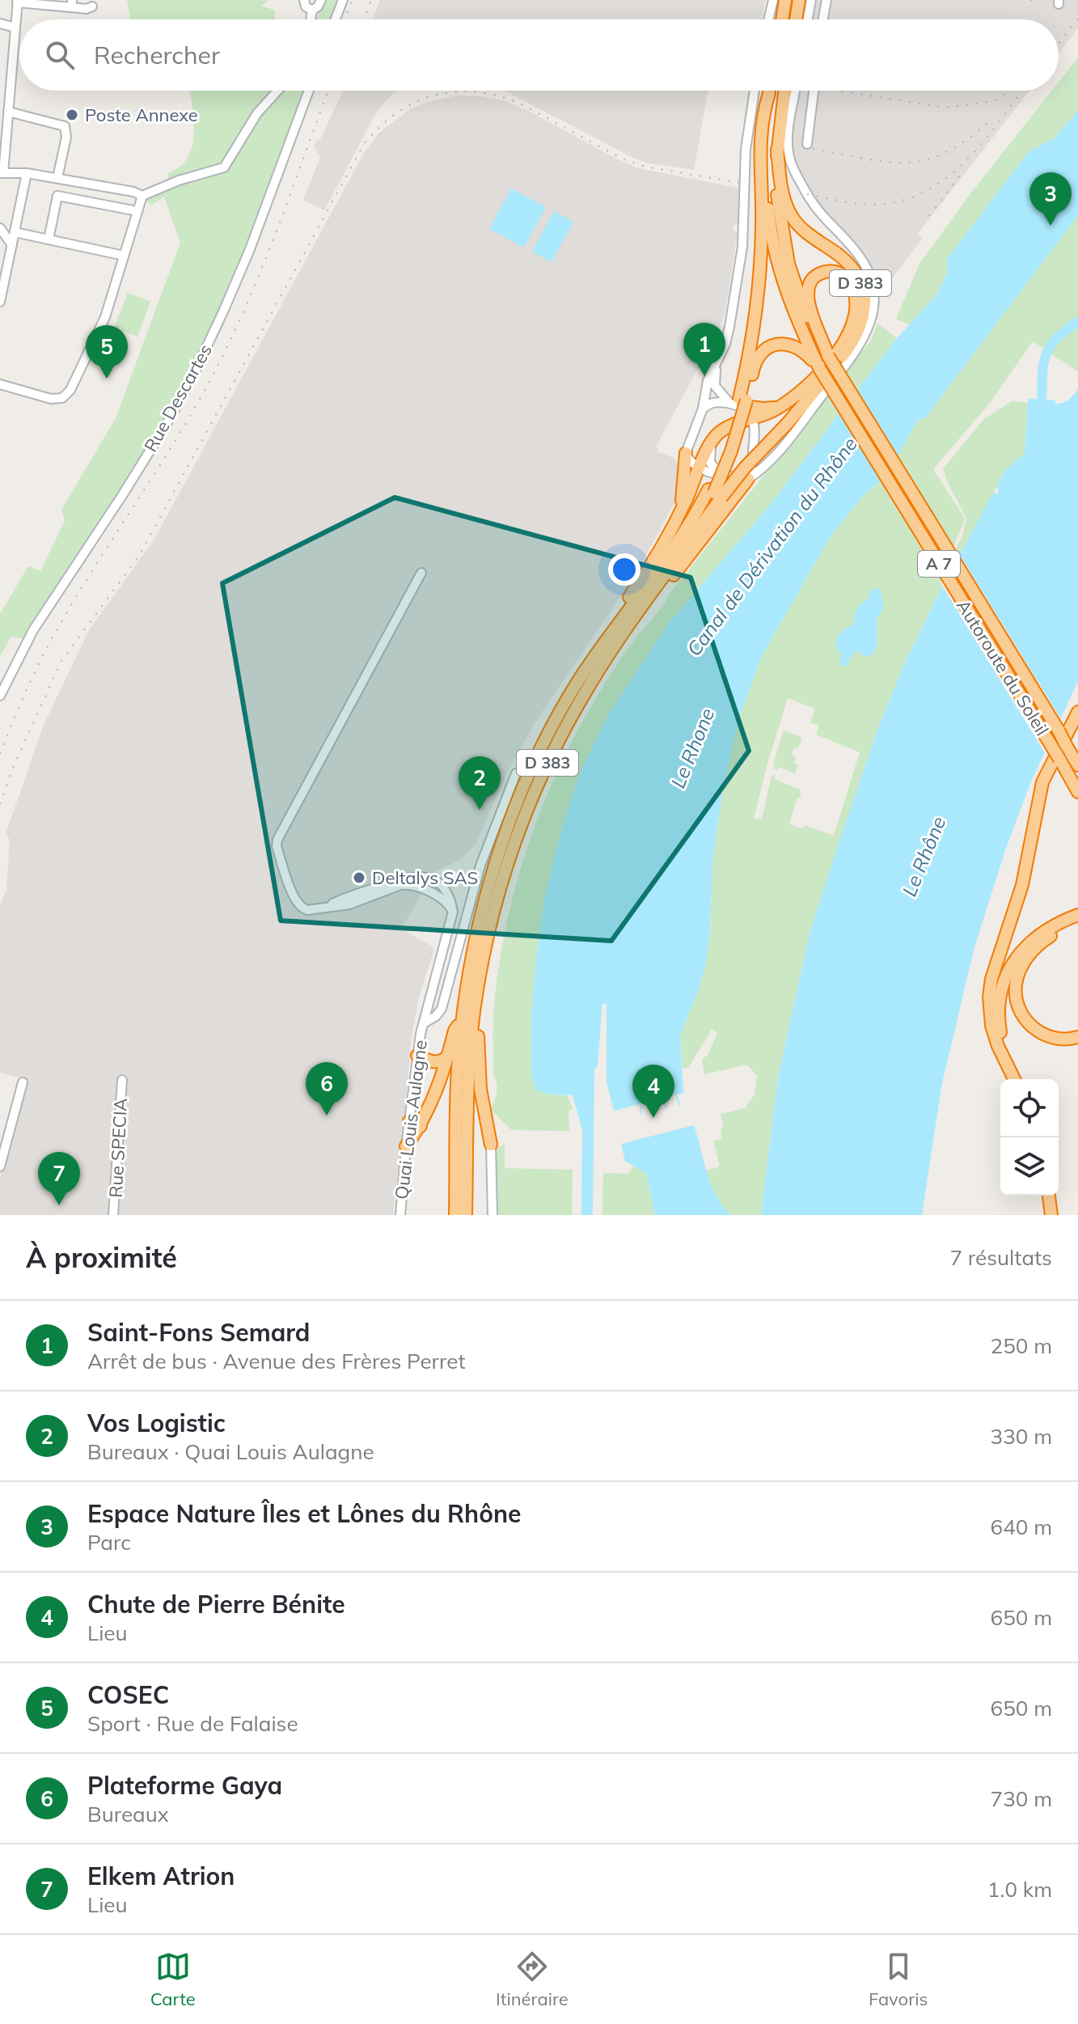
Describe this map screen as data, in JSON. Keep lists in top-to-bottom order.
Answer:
{
  "streets": {
    "highway": ["D 383", "A 7", "Autoroute du Soleil"],
    "street": ["Rue Descartes", "Quai Louis Aulagne", "Rue SPECIA"]
  },
  "crossings": [
    ["D 383", "Autoroute du Soleil"]
  ],
  "water": ["Canal de Dérivation du Rhône", "Le Rhone", "Le Rhône"],
  "places": ["Poste Annexe", "Deltalys SAS"],
  "page": {
    "search": "Rechercher",
    "pins": [
      "3",
      "1",
      "5",
      "2",
      "6",
      "4",
      "7"
    ],
    "heading": ["À proximité", "7 résultats"],
    "list": [
      {
        "mark": "1",
        "name": "Saint-Fons Semard",
        "note": "Arrêt de bus · Avenue des Frères Perret",
        "value": "250 m"
      },
      {
        "mark": "2",
        "name": "Vos Logistic",
        "note": "Bureaux · Quai Louis Aulagne",
        "value": "330 m"
      },
      {
        "mark": "3",
        "name": "Espace Nature Îles et Lônes du Rhône",
        "note": "Parc",
        "value": "640 m"
      },
      {
        "mark": "4",
        "name": "Chute de Pierre Bénite",
        "note": "Lieu",
        "value": "650 m"
      },
      {
        "mark": "5",
        "name": "COSEC",
        "note": "Sport · Rue de Falaise",
        "value": "650 m"
      },
      {
        "mark": "6",
        "name": "Plateforme Gaya",
        "note": "Bureaux",
        "value": "730 m"
      },
      {
        "mark": "7",
        "name": "Elkem Atrion",
        "note": "Lieu",
        "value": "1.0 km"
      }
    ],
    "nav": ["Carte", "Itinéraire", "Favoris"]
  }
}
